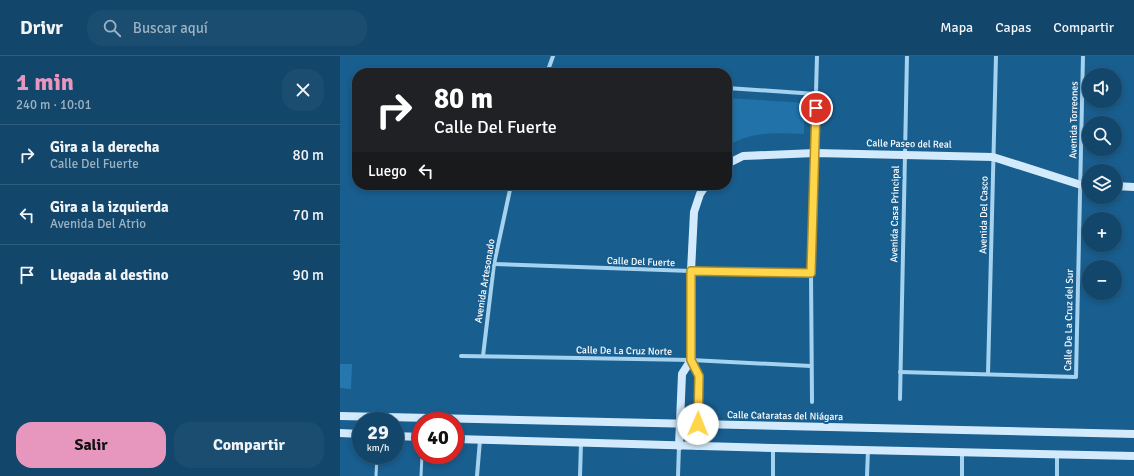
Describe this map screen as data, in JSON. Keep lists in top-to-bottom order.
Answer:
{
  "streets": {
    "main road": ["Calle Paseo del Real", "Calle Cataratas del Niágara"],
    "street": [
      "Avenida Torreones",
      "Avenida Casa Principal",
      "Avenida Del Casco",
      "Calle Del Fuerte",
      "Avenida Artesonado",
      "Calle De La Cruz del Sur",
      "Calle De La Cruz Norte"
    ]
  },
  "crossings": [
    ["Calle Paseo del Real", "Avenida Casa Principal"],
    ["Calle Paseo del Real", "Avenida Del Casco"],
    ["Avenida Casa Principal", "Calle De La Cruz del Sur"],
    ["Avenida Del Casco", "Calle De La Cruz del Sur"],
    ["Calle Del Fuerte", "Avenida Artesonado"],
    ["Avenida Artesonado", "Calle De La Cruz Norte"]
  ],
  "page": {
    "header": "Drivr",
    "search": "Buscar aquí",
    "nav": ["Mapa", "Capas", "Compartir"],
    "heading": ["1 min", "240 m · 10:01"],
    "map_buttons": ["+", "−"],
    "turn": ["80 m", "Calle Del Fuerte"],
    "list": [
      {
        "name": "Gira a la derecha",
        "note": "Calle Del Fuerte",
        "value": "80 m"
      },
      {
        "name": "Gira a la izquierda",
        "note": "Avenida Del Atrio",
        "value": "70 m"
      },
      {
        "name": "Llegada al destino",
        "value": "90 m"
      }
    ],
    "then": "Luego",
    "speed": "29 km/h",
    "limit": "40",
    "buttons": ["Salir", "Compartir"]
  }
}
